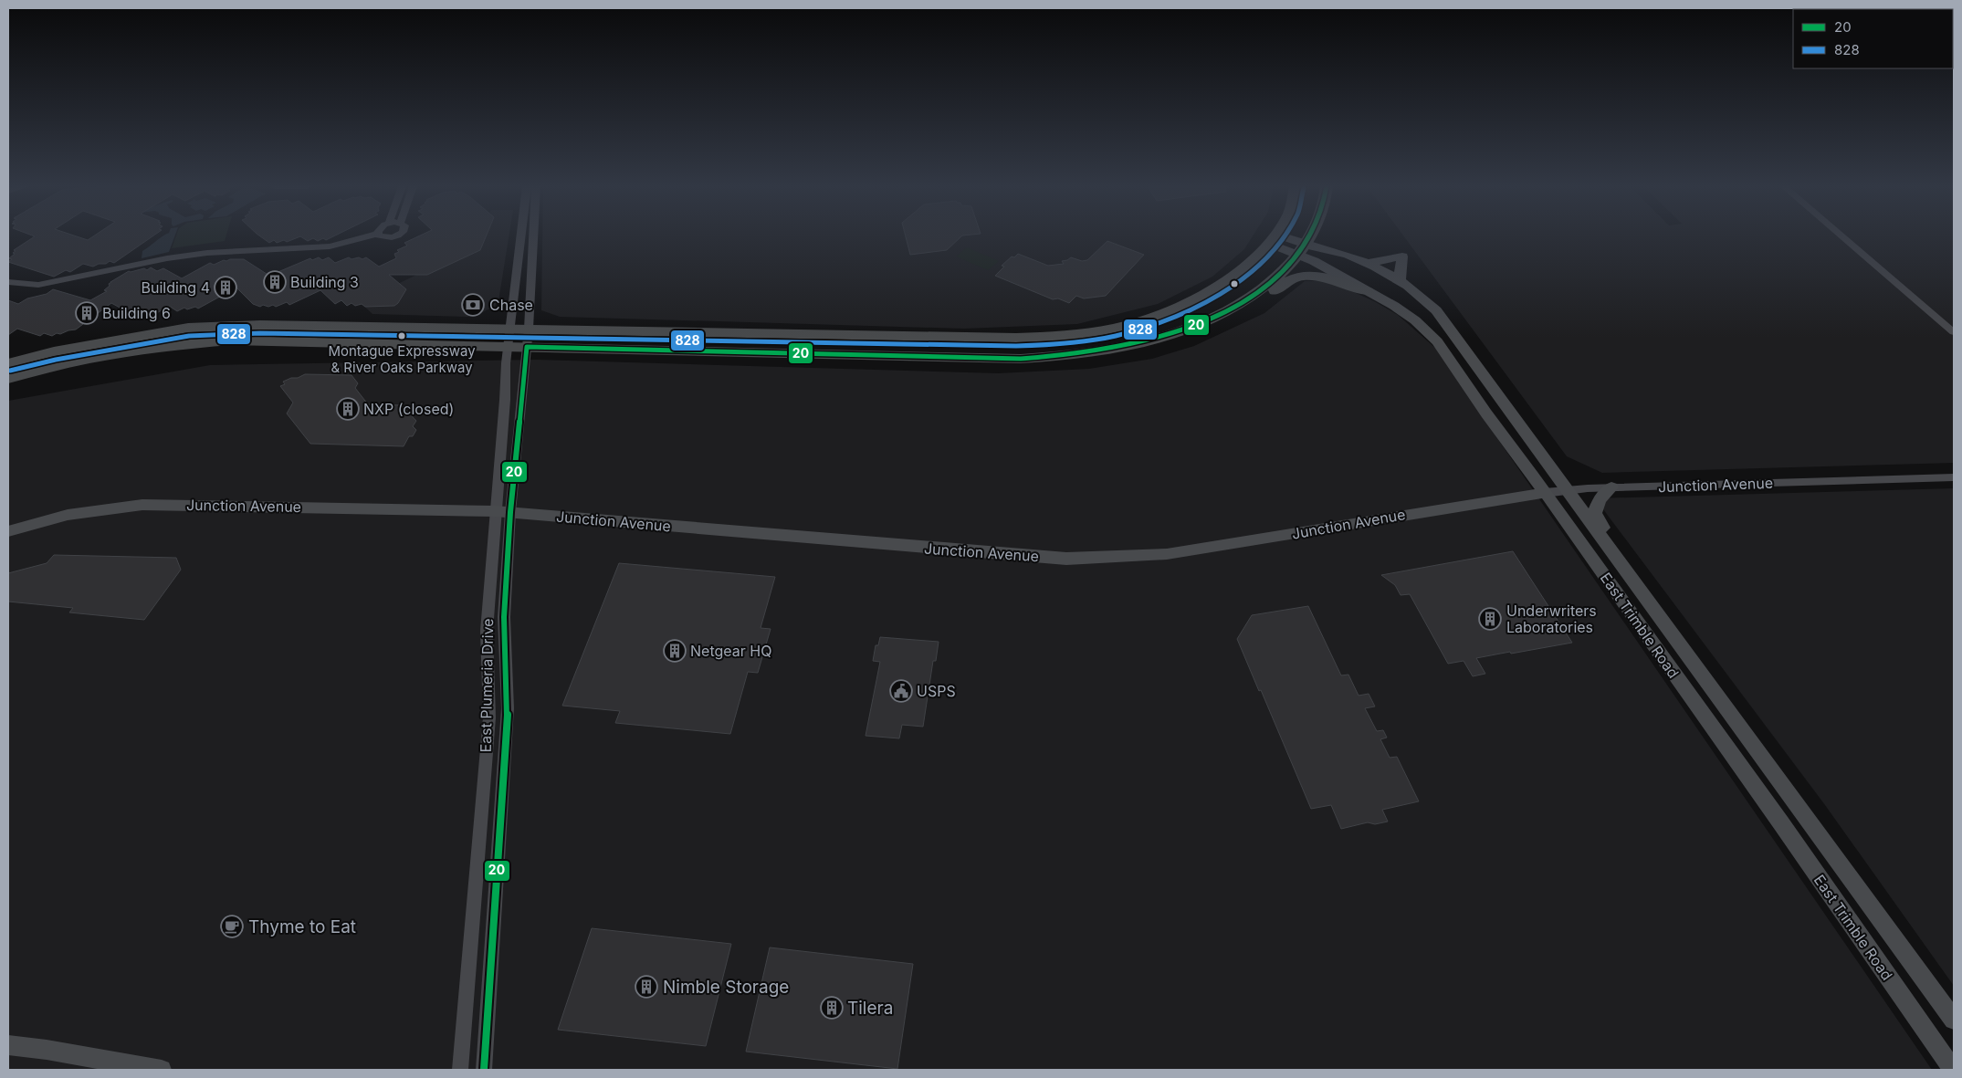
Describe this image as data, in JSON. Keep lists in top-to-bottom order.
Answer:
{
  "streets": {
    "main road": ["Junction Avenue", "East Trimble Road"],
    "street": ["East Plumeria Drive"]
  },
  "crossings": [
    ["Junction Avenue", "East Trimble Road"],
    ["Junction Avenue", "East Plumeria Drive"]
  ],
  "places": {
    "building": [
      "Building 3",
      "Building 4",
      "Building 6",
      "NXP (closed)",
      "Underwriters Laboratories",
      "Netgear HQ",
      "Nimble Storage",
      "Tilera"
    ],
    "bank": ["Chase"],
    "other": ["Montague Expressway & River Oaks Parkway"],
    "public building": ["USPS"],
    "cafe": ["Thyme to Eat"]
  },
  "lines": ["transit line 20", "transit line 828"],
  "legend": ["20", "828"]
}
